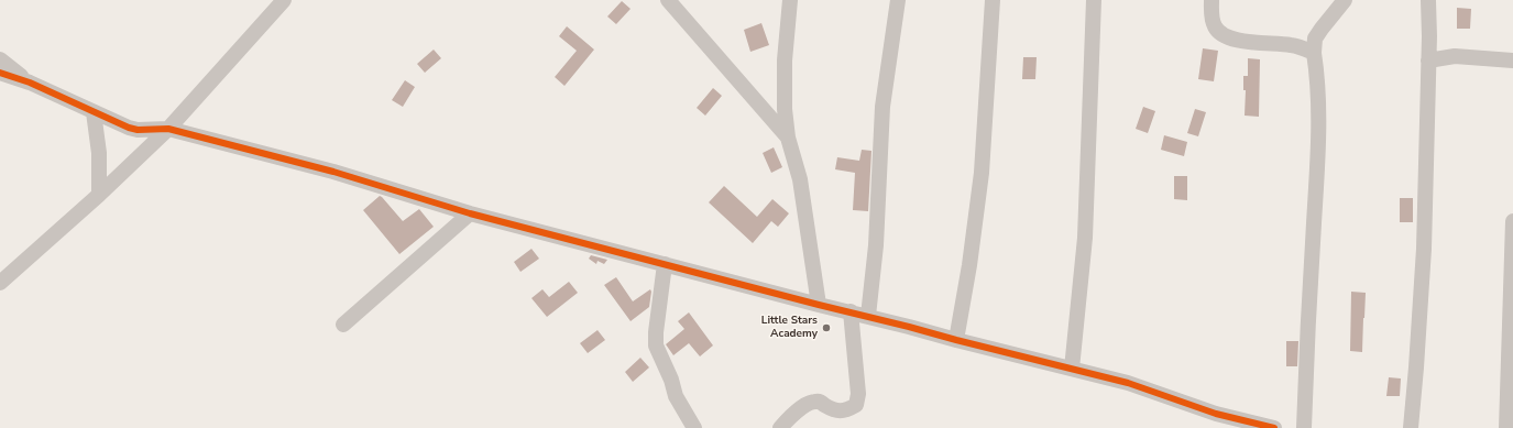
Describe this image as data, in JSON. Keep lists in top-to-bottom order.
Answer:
{
  "places": ["Little Stars Academy"]
}
